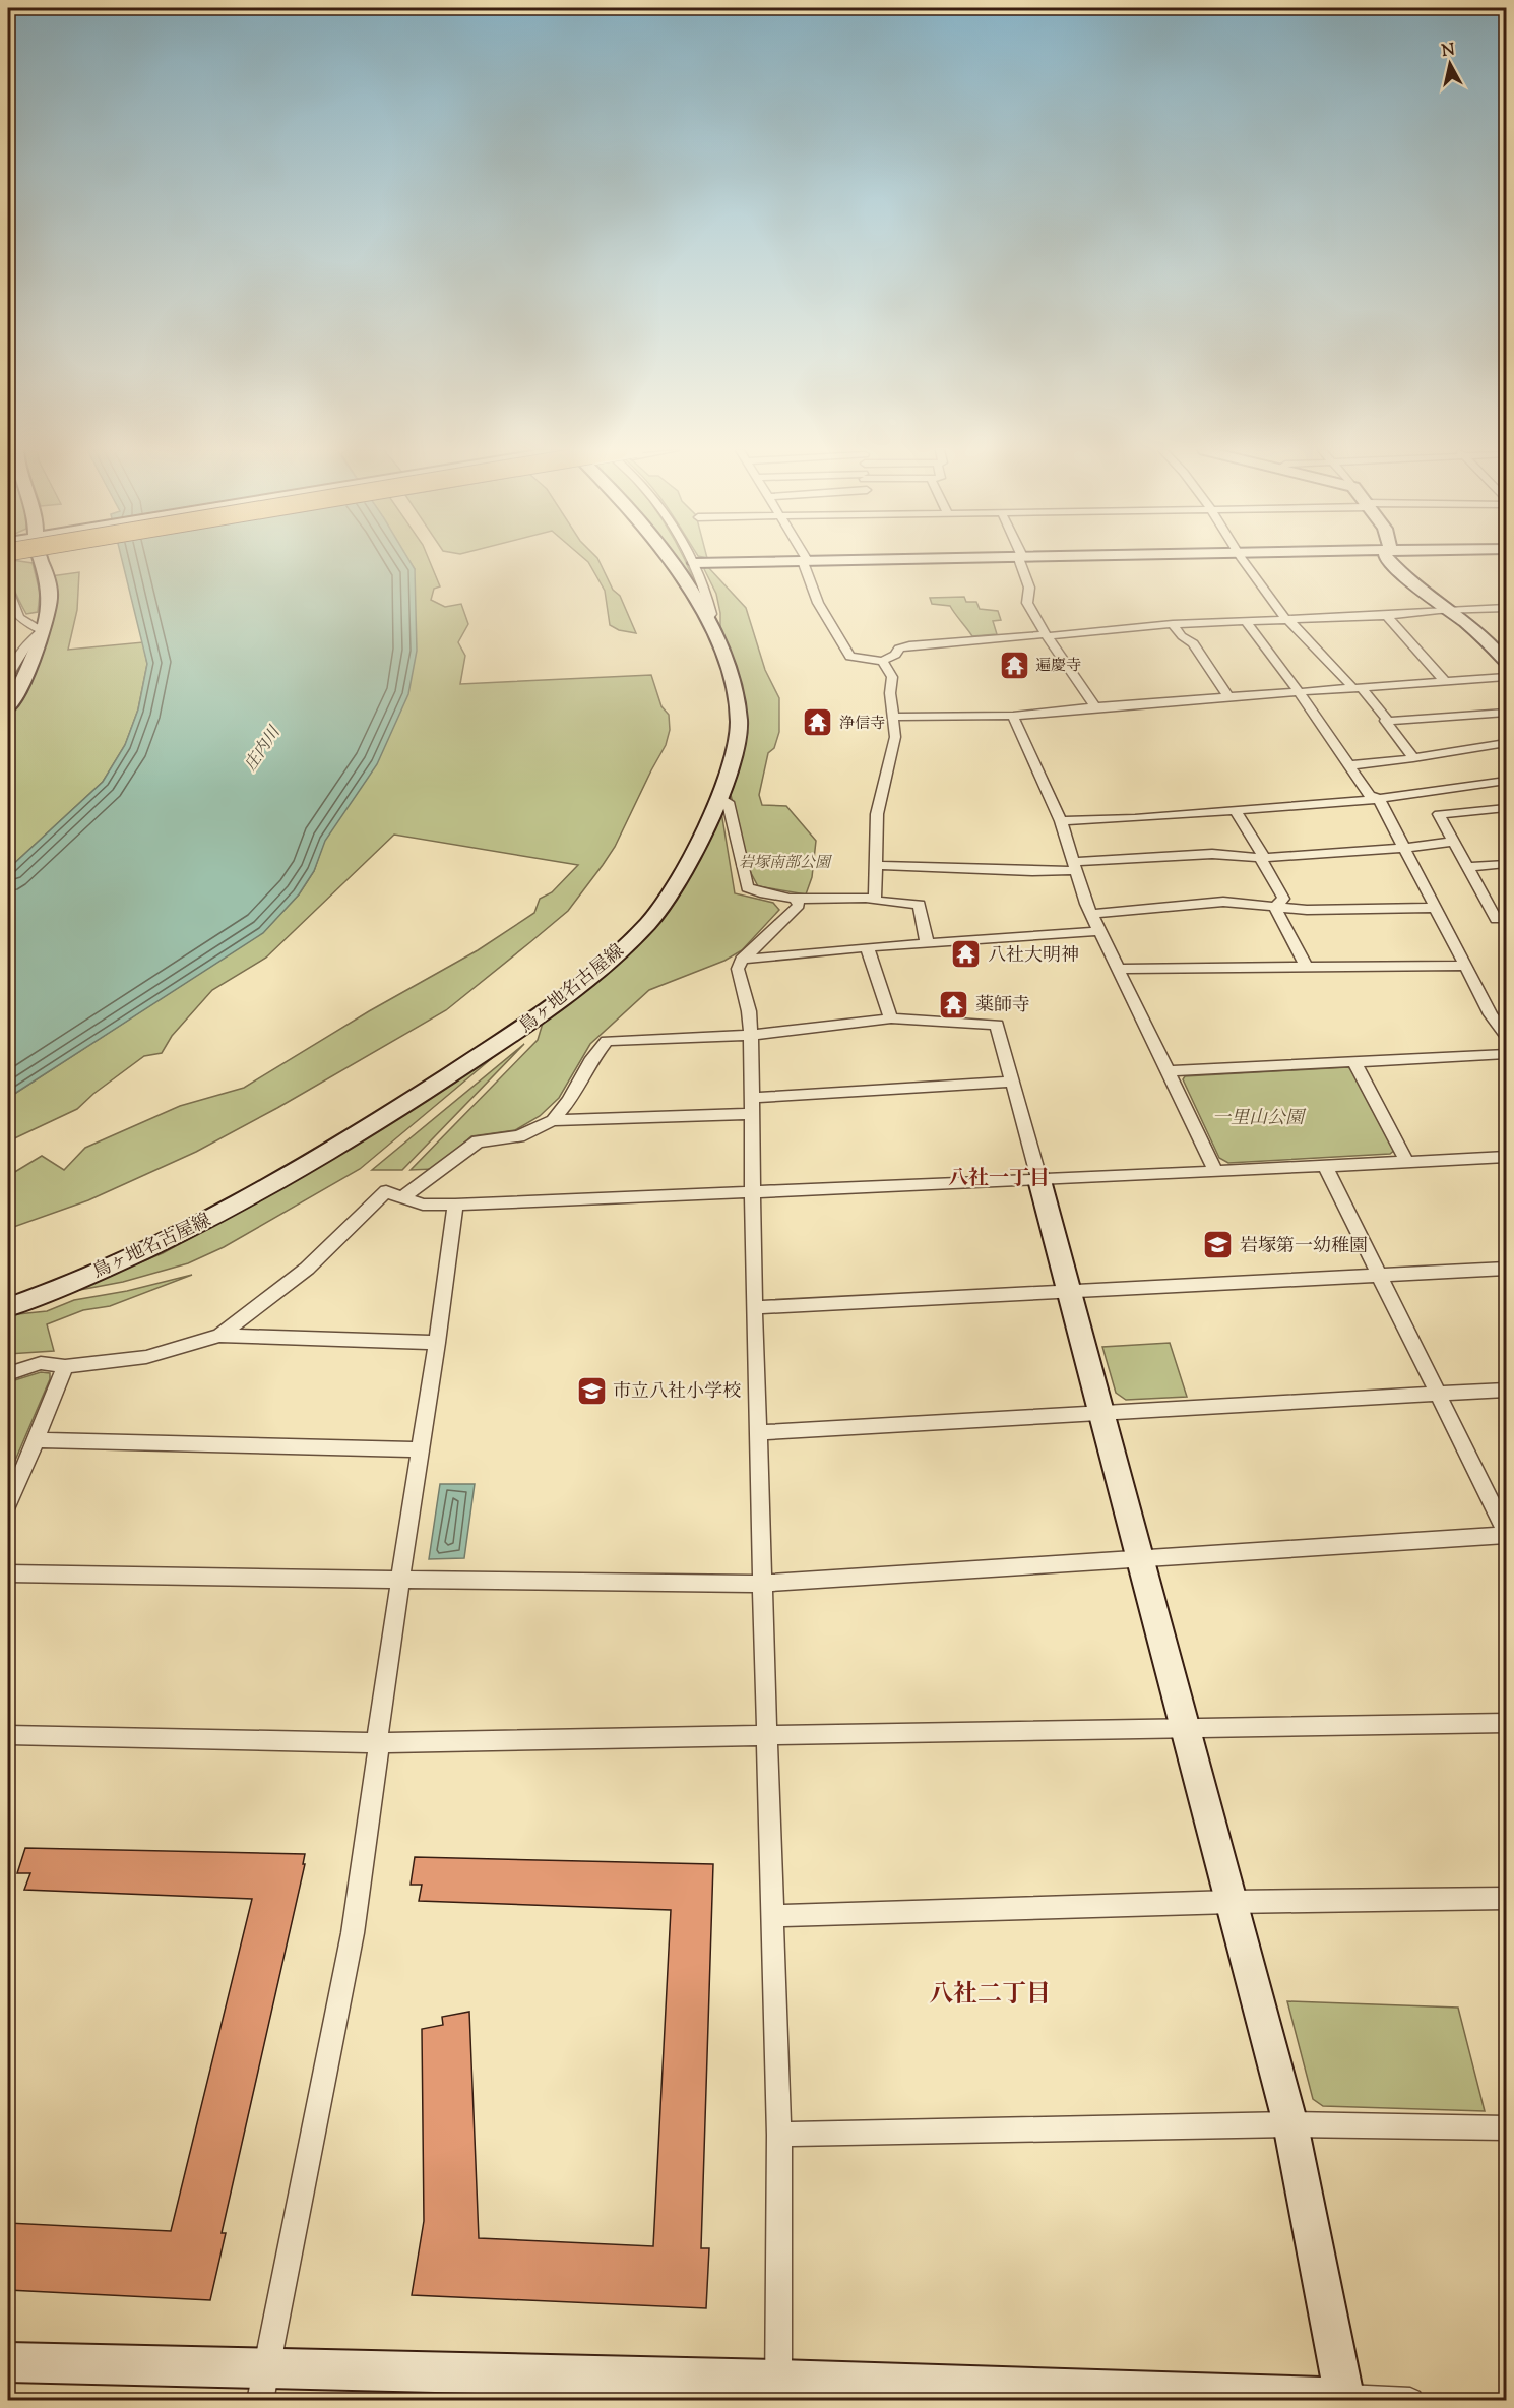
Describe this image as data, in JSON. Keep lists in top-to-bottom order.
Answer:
{
  "streets": {
    "street": ["鳥ヶ地名古屋線"]
  },
  "districts": ["八社一丁目", "八社二丁目"],
  "water": ["庄内川"],
  "parks": ["岩塚南部公園", "一里山公園"],
  "places": {
    "temple": [
      "遍慶寺",
      "浄信寺",
      "八社大明神",
      "薬師寺"
    ],
    "school or university": ["岩塚第一幼稚園", "市立八社小学校"]
  },
  "north": "top"
}
